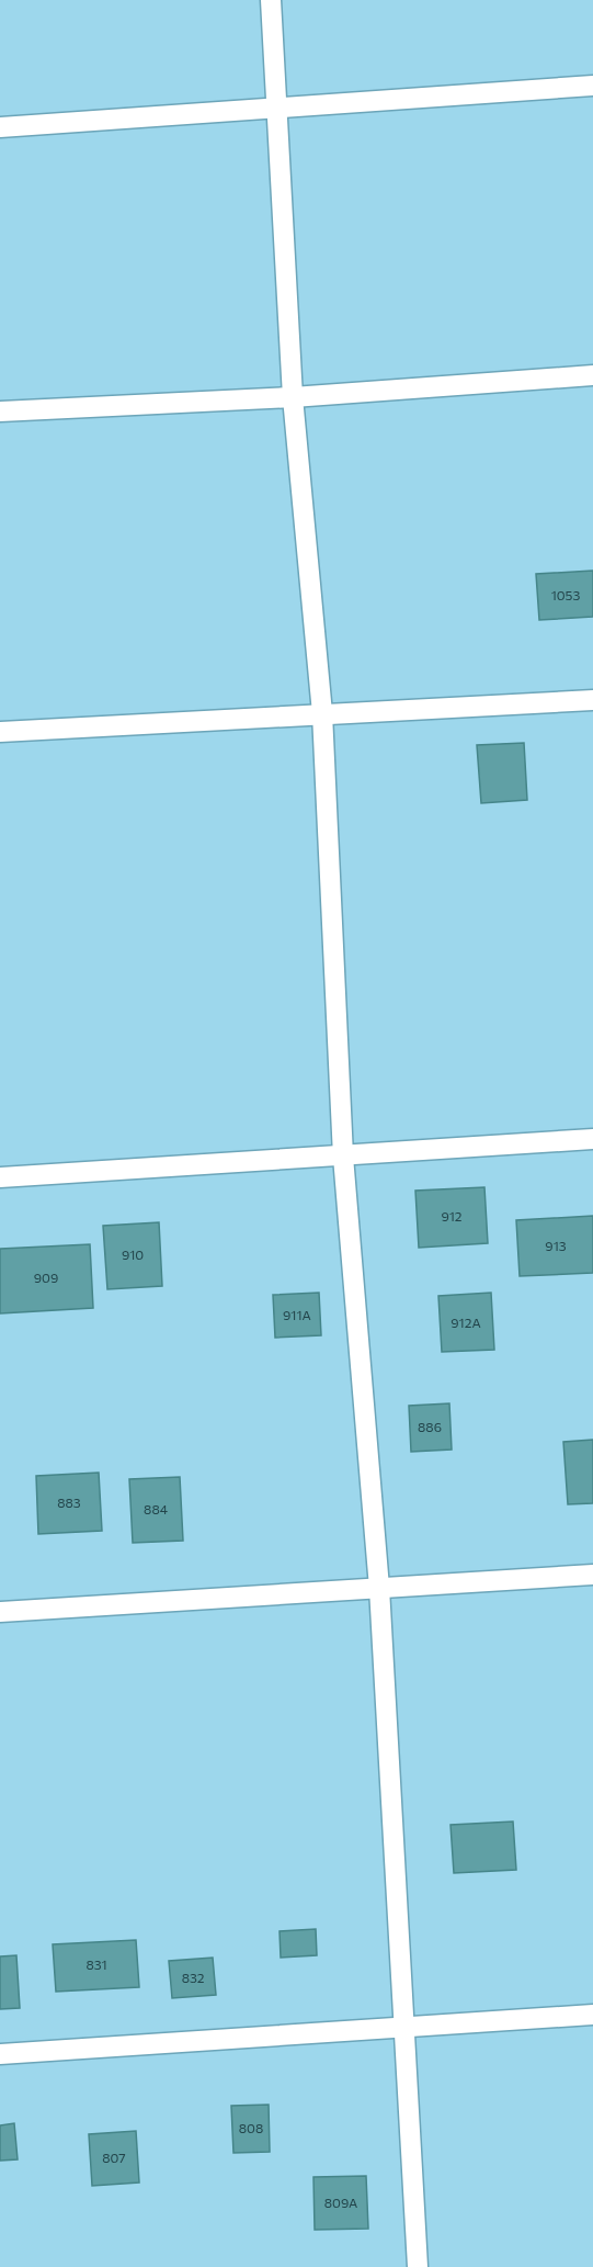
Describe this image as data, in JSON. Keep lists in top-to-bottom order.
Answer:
{
  "house_numbers": [
    "1053",
    "912",
    "913",
    "910",
    "909",
    "911А",
    "912А",
    "886",
    "883",
    "884",
    "831",
    "832",
    "808",
    "807",
    "809А"
  ]
}
